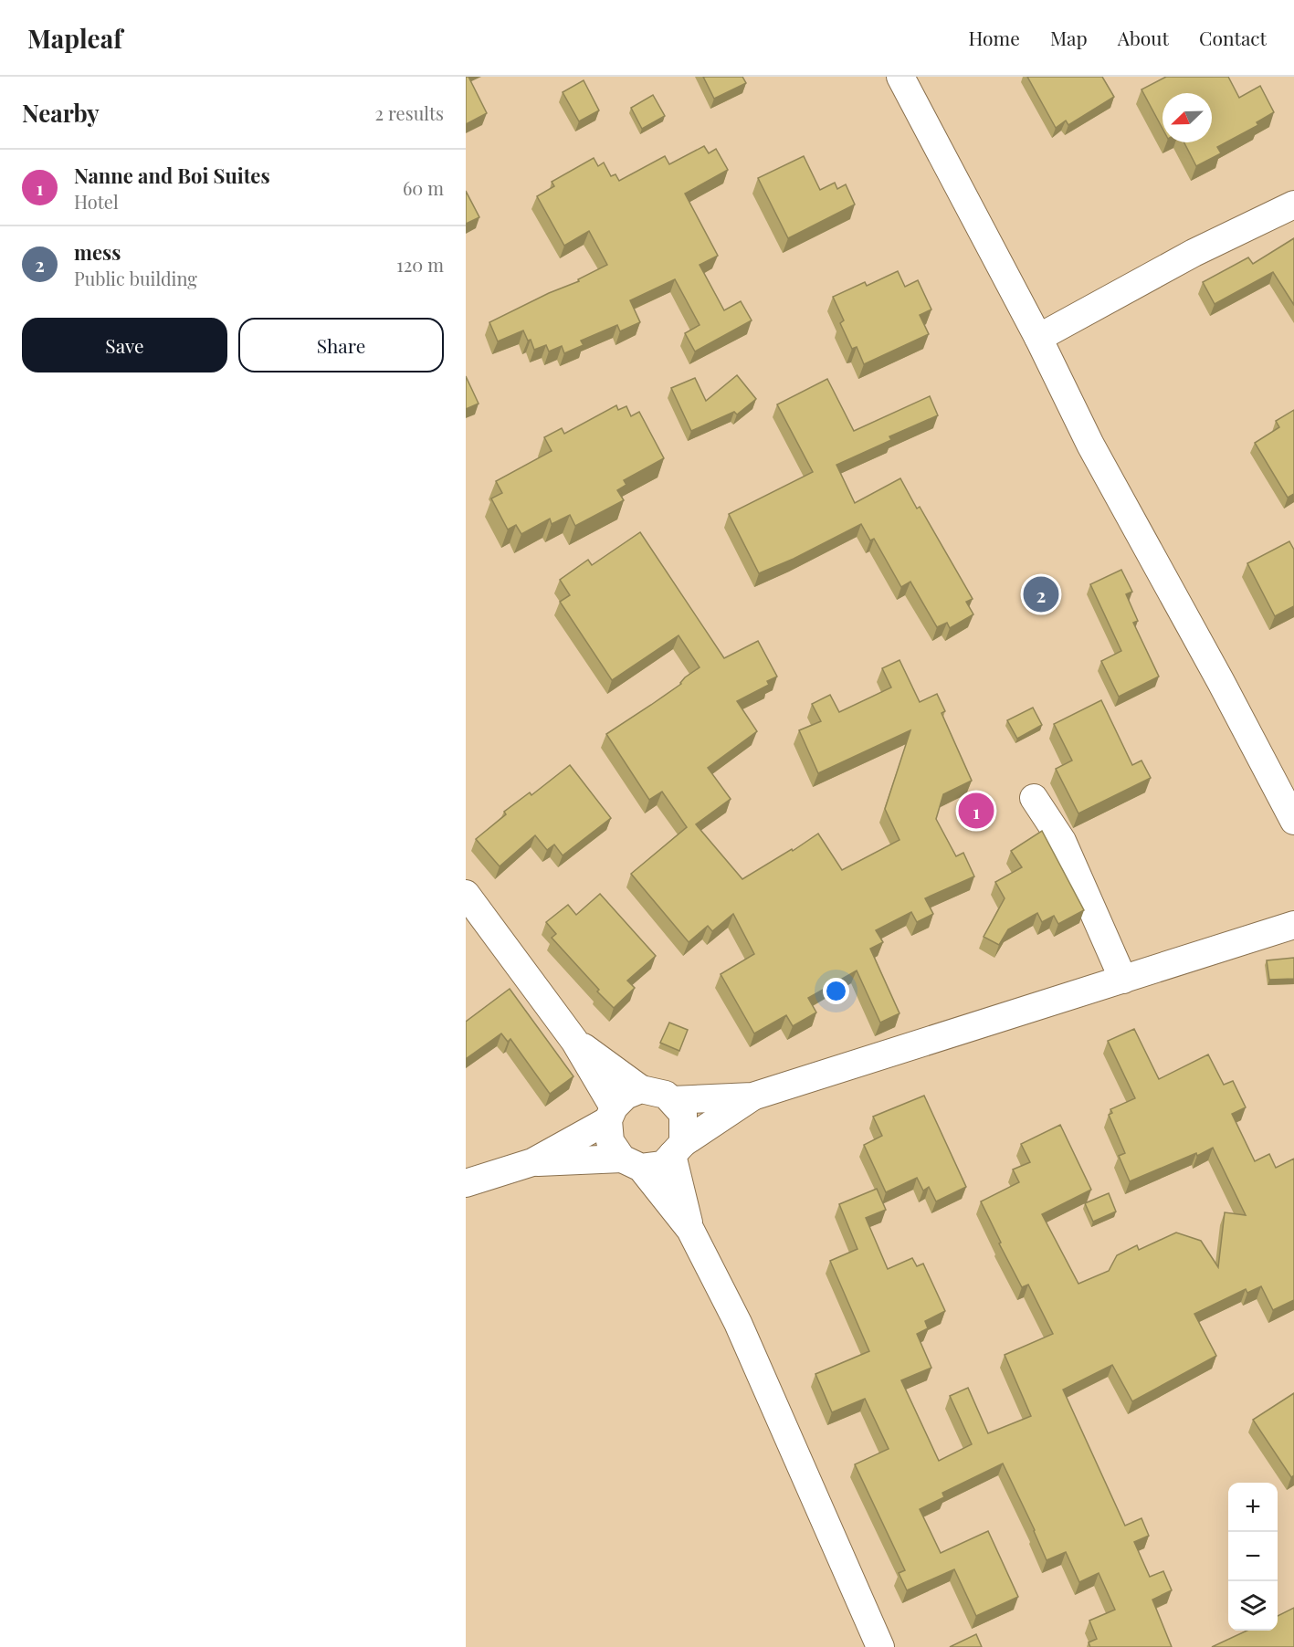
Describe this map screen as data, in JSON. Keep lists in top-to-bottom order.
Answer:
{
  "north": "bottom left",
  "page": {
    "header": "Mapleaf",
    "nav": [
      "Home",
      "Map",
      "About",
      "Contact"
    ],
    "heading": ["Nearby", "2 results"],
    "list": [
      {
        "mark": "1",
        "name": "Nanne and Boi Suites",
        "note": "Hotel",
        "value": "60 m"
      },
      {
        "mark": "2",
        "name": "mess",
        "note": "Public building",
        "value": "120 m"
      }
    ],
    "buttons": ["Save", "Share"],
    "pins": ["2", "1"],
    "map_buttons": ["+", "−"]
  }
}
